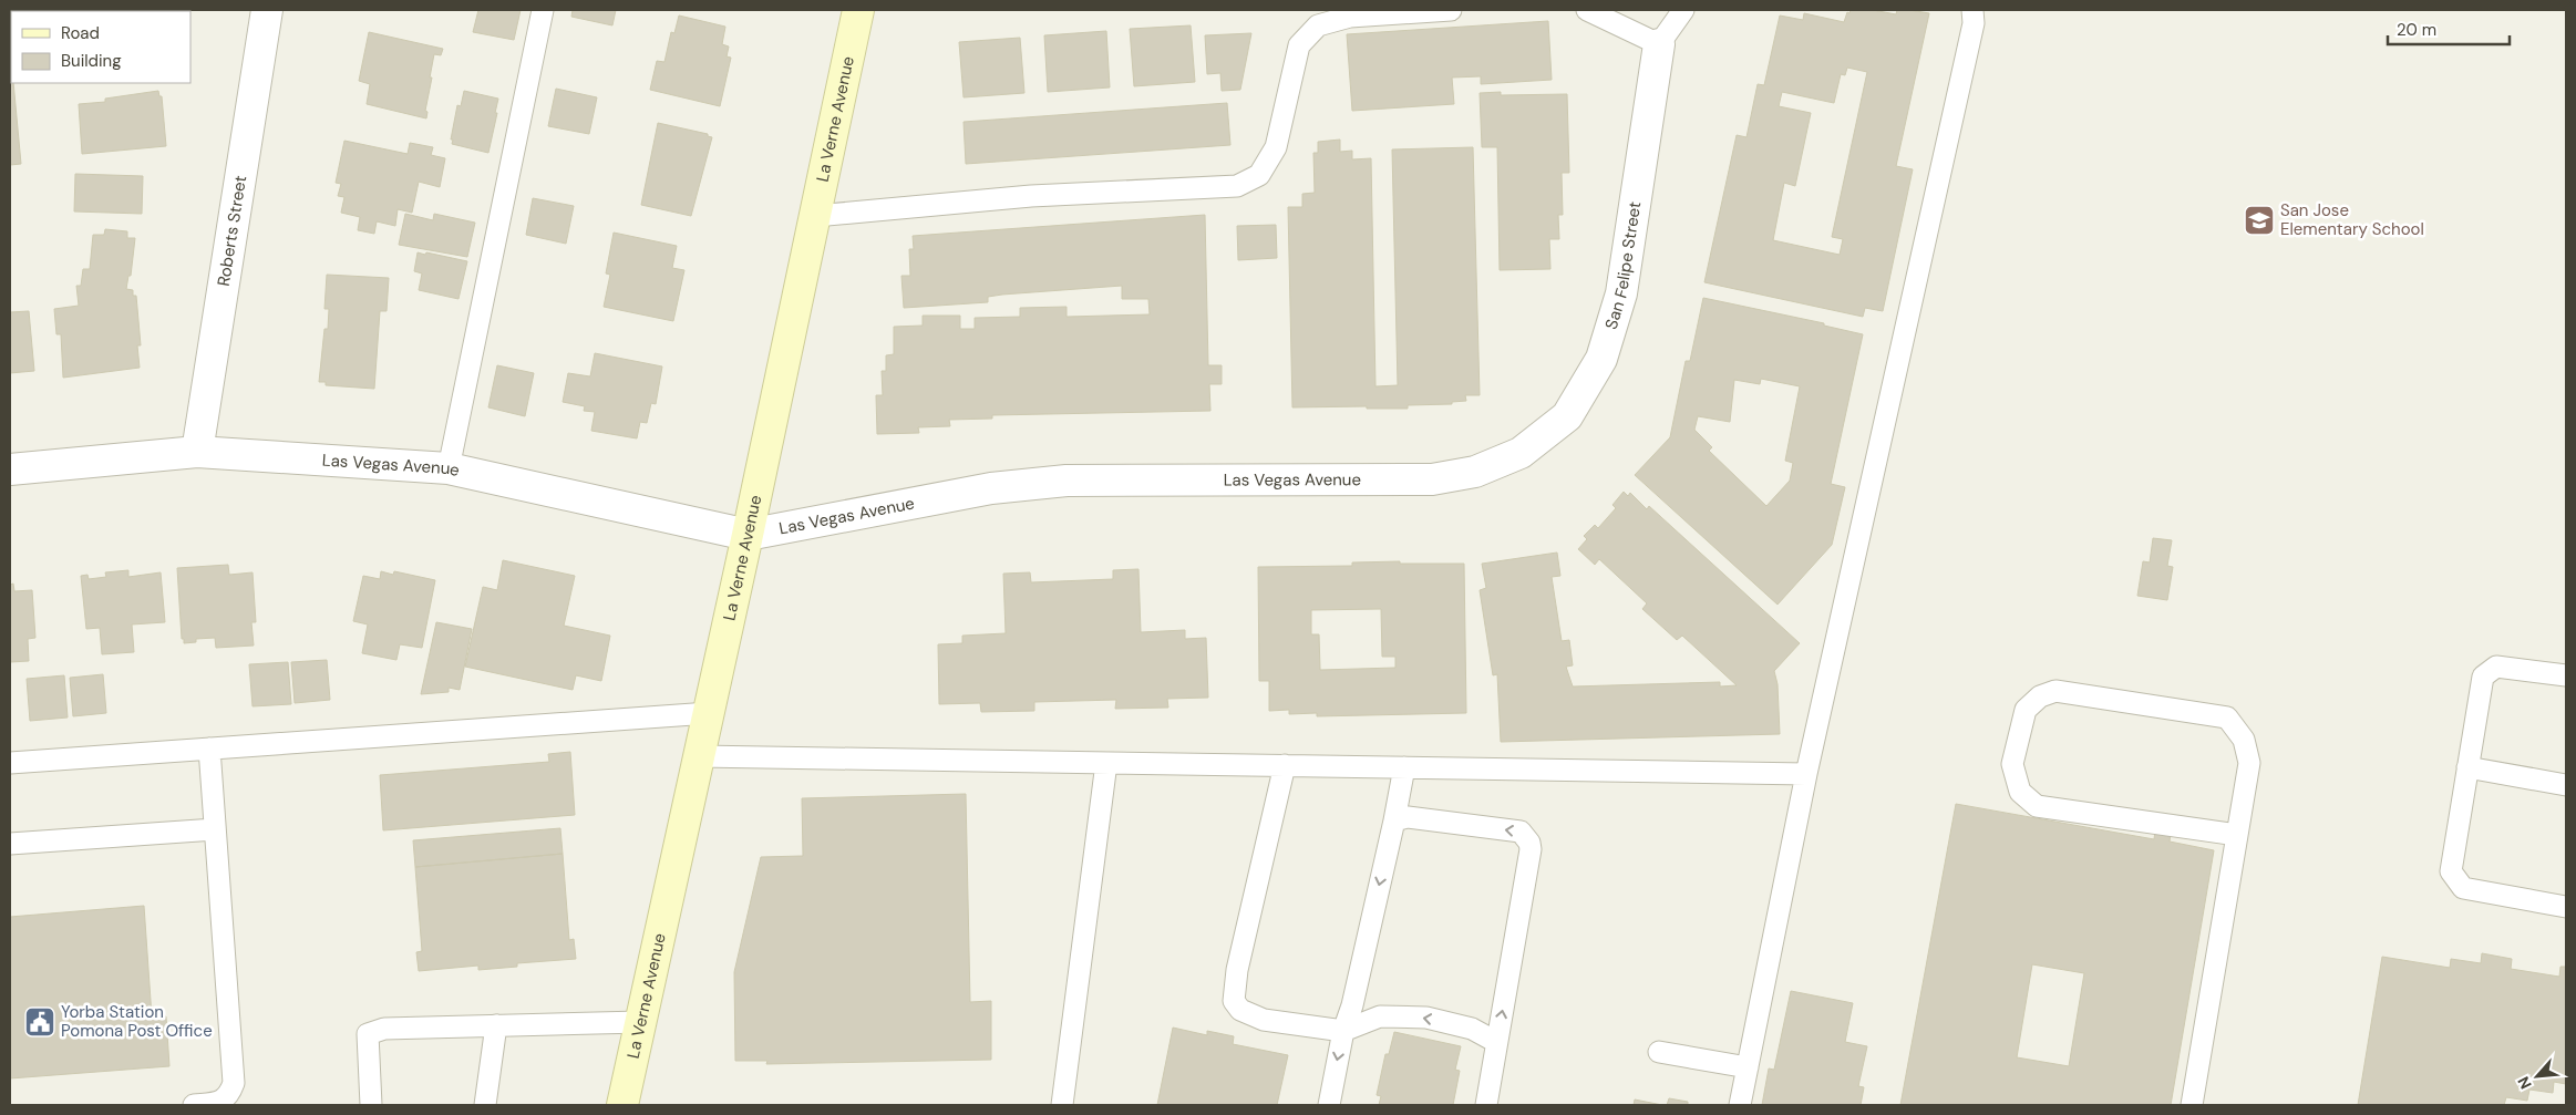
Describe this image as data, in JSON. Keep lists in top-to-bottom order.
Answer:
{
  "streets": {
    "main road": ["La Verne Avenue"],
    "street": ["Roberts Street", "San Felipe Street", "Las Vegas Avenue"]
  },
  "crossings": [
    ["La Verne Avenue", "Las Vegas Avenue"],
    ["Roberts Street", "Las Vegas Avenue"],
    ["San Felipe Street", "Las Vegas Avenue"]
  ],
  "places": {
    "school or university": ["San Jose Elementary School"],
    "public building": ["Yorba Station Pomona Post Office"]
  },
  "legend": ["Road", "Building"],
  "scale_bar": "20 m",
  "north": "bottom left"
}
